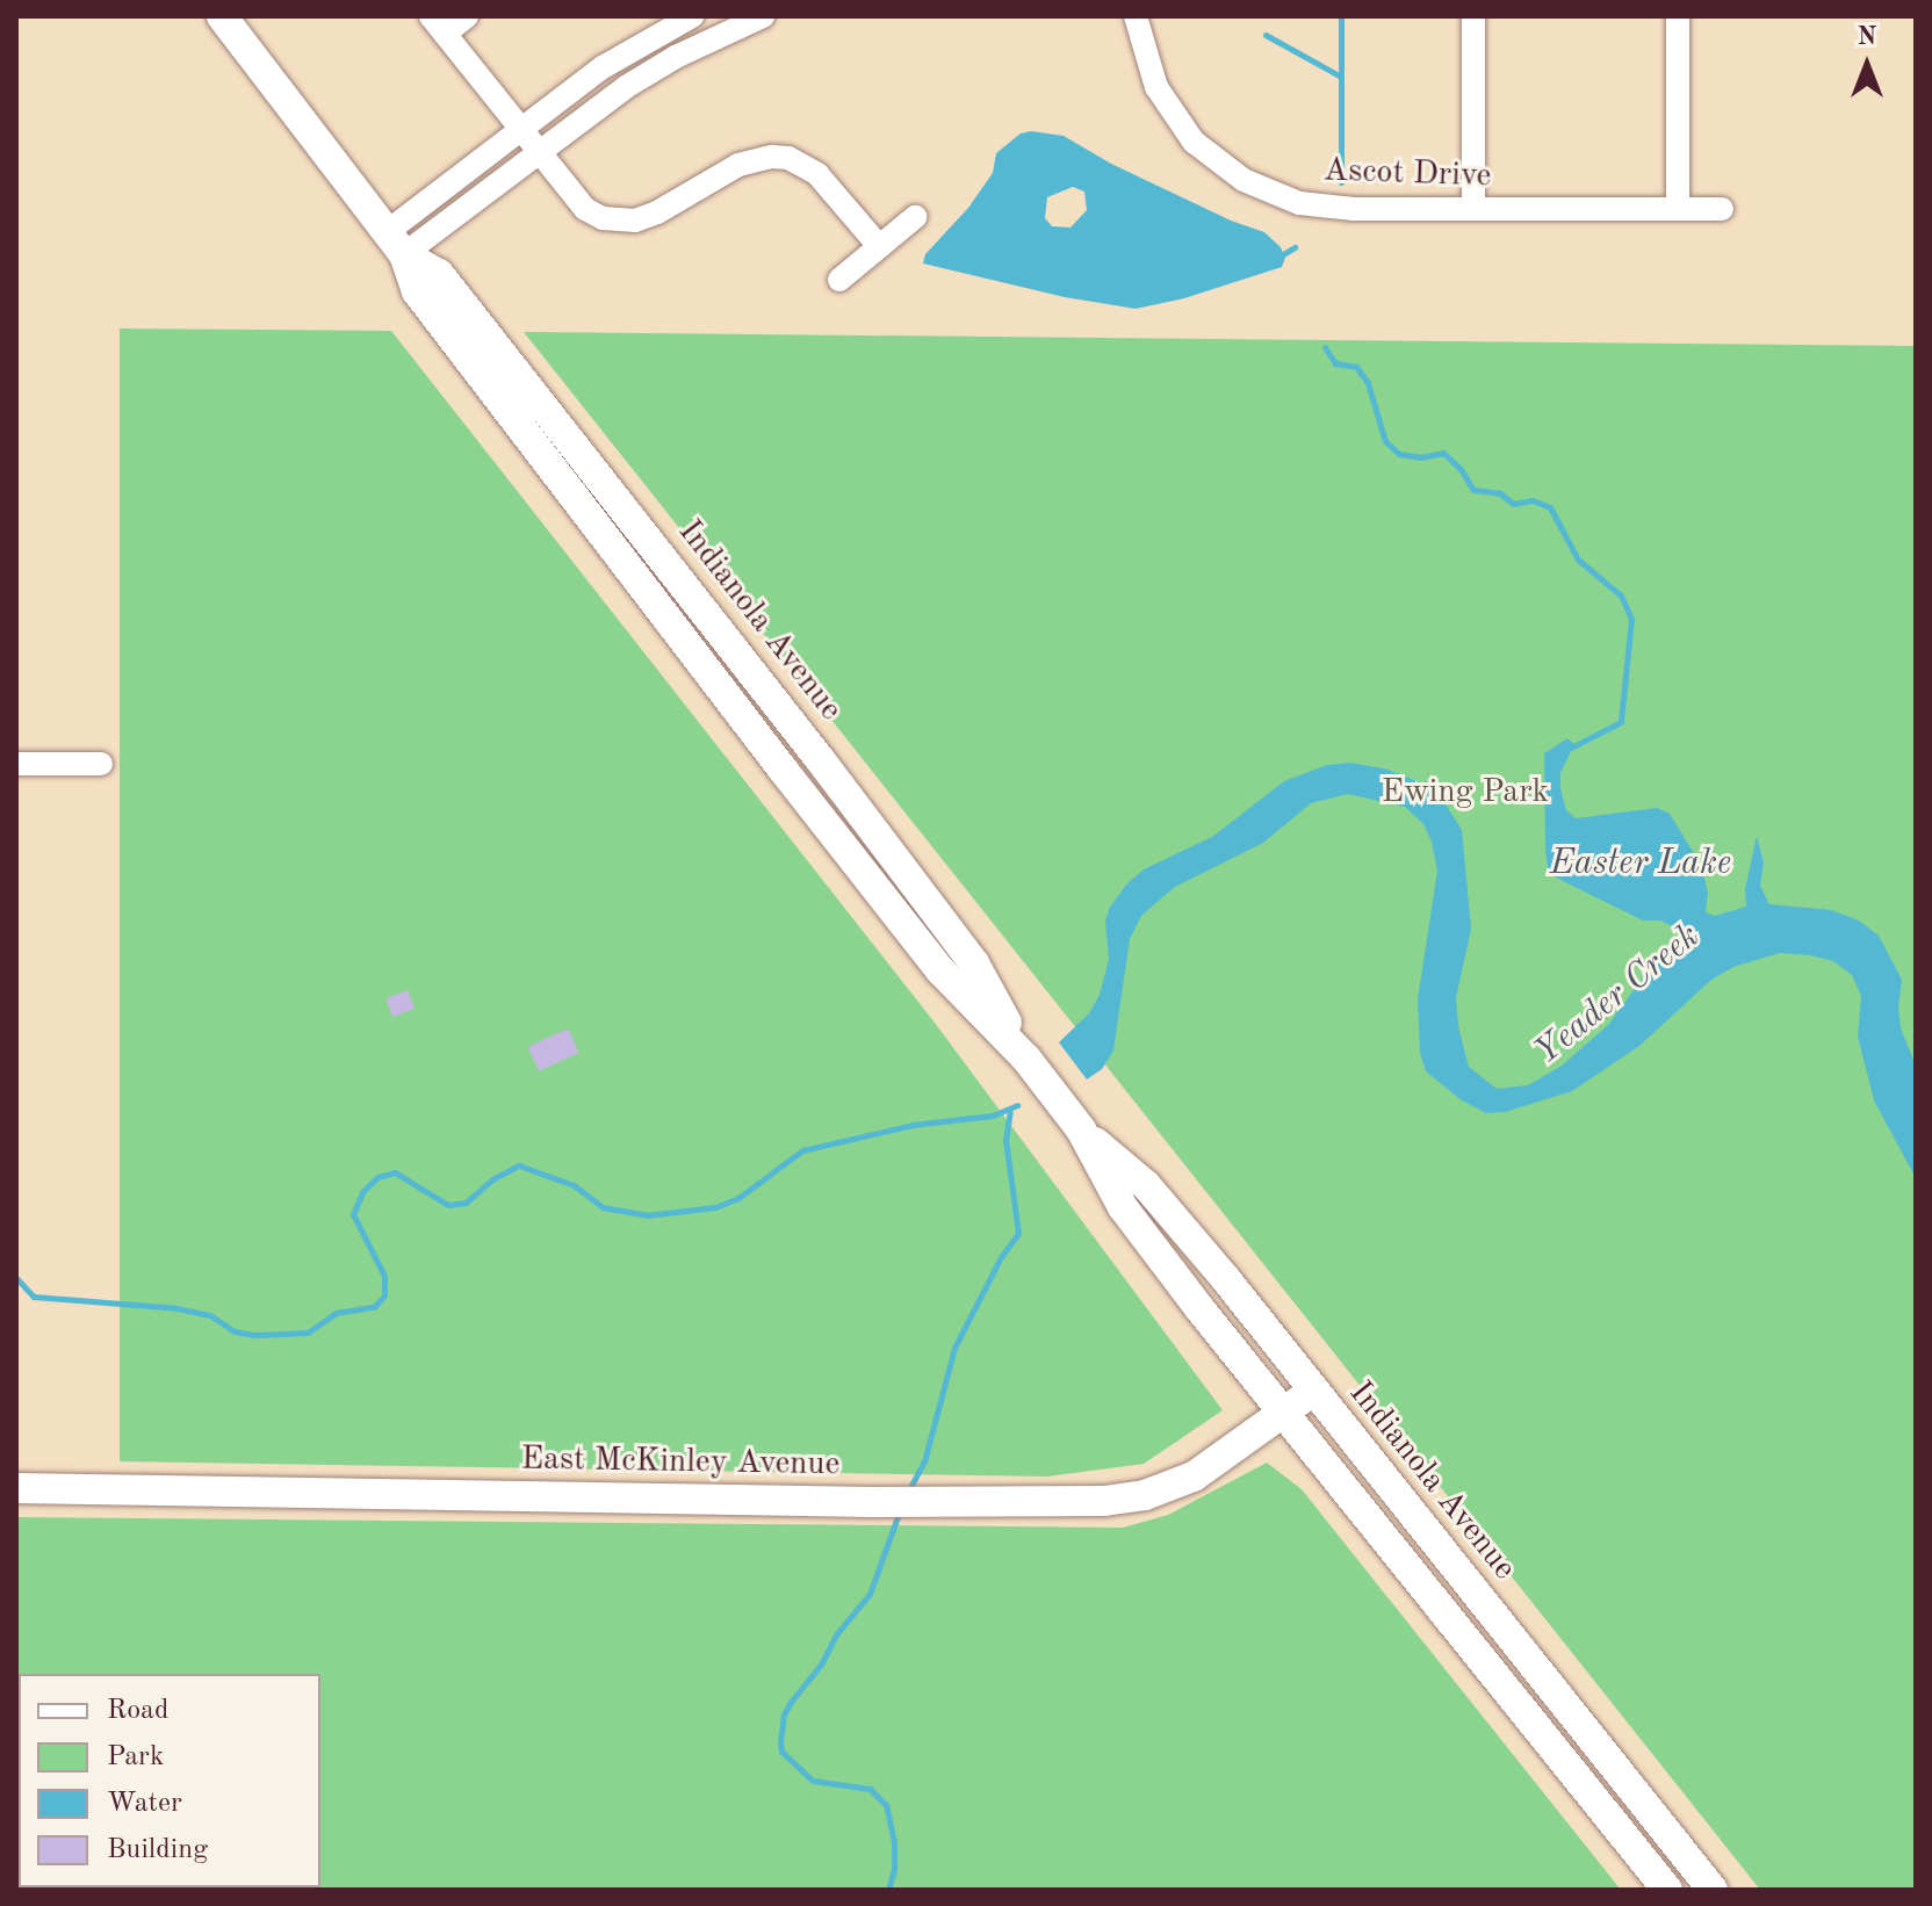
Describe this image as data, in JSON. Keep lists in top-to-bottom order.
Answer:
{
  "streets": {
    "main road": ["Indianola Avenue", "East McKinley Avenue"],
    "street": ["Ascot Drive"]
  },
  "crossings": [
    ["Indianola Avenue", "East McKinley Avenue"]
  ],
  "water": ["Easter Lake", "Yeader Creek"],
  "parks": ["Ewing Park"],
  "legend": [
    "Road",
    "Park",
    "Water",
    "Building"
  ],
  "north": "top"
}
